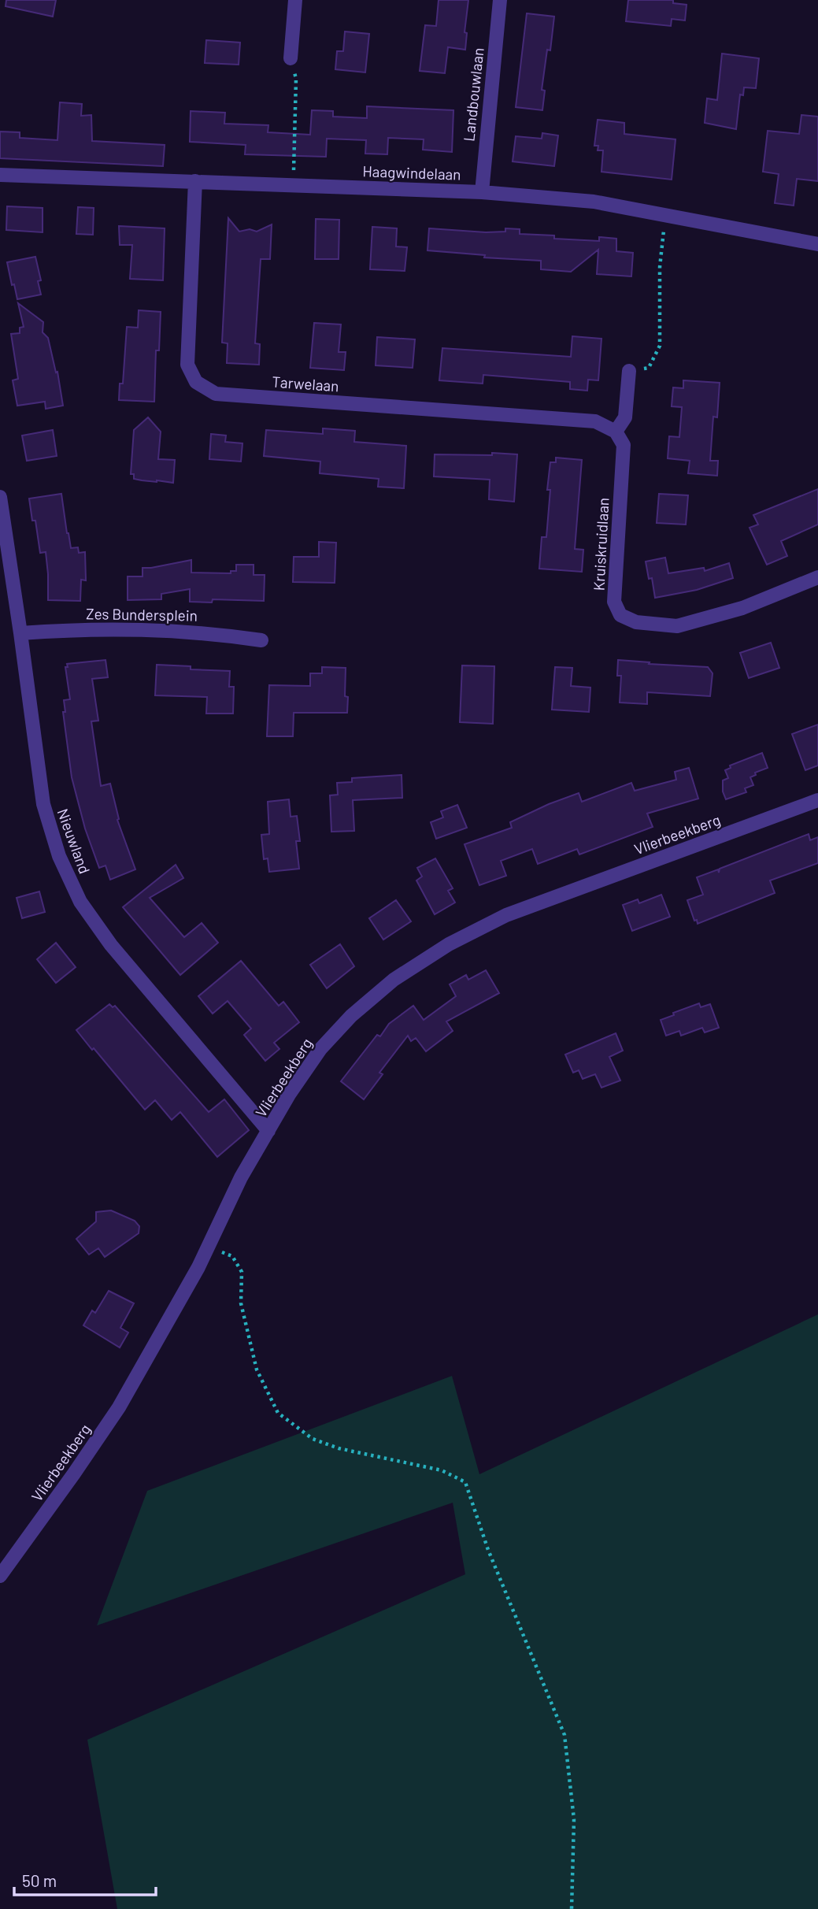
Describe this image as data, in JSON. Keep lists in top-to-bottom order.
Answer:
{
  "streets": {
    "street": [
      "Landbouwlaan",
      "Haagwindelaan",
      "Tarwelaan",
      "Kruiskruidlaan",
      "Zes Bundersplein",
      "Vlierbeekberg",
      "Nieuwland"
    ]
  },
  "crossings": [
    ["Landbouwlaan", "Haagwindelaan"],
    ["Haagwindelaan", "Tarwelaan"],
    ["Tarwelaan", "Kruiskruidlaan"],
    ["Zes Bundersplein", "Nieuwland"],
    ["Vlierbeekberg", "Nieuwland"]
  ],
  "scale_bar": "50 m"
}
